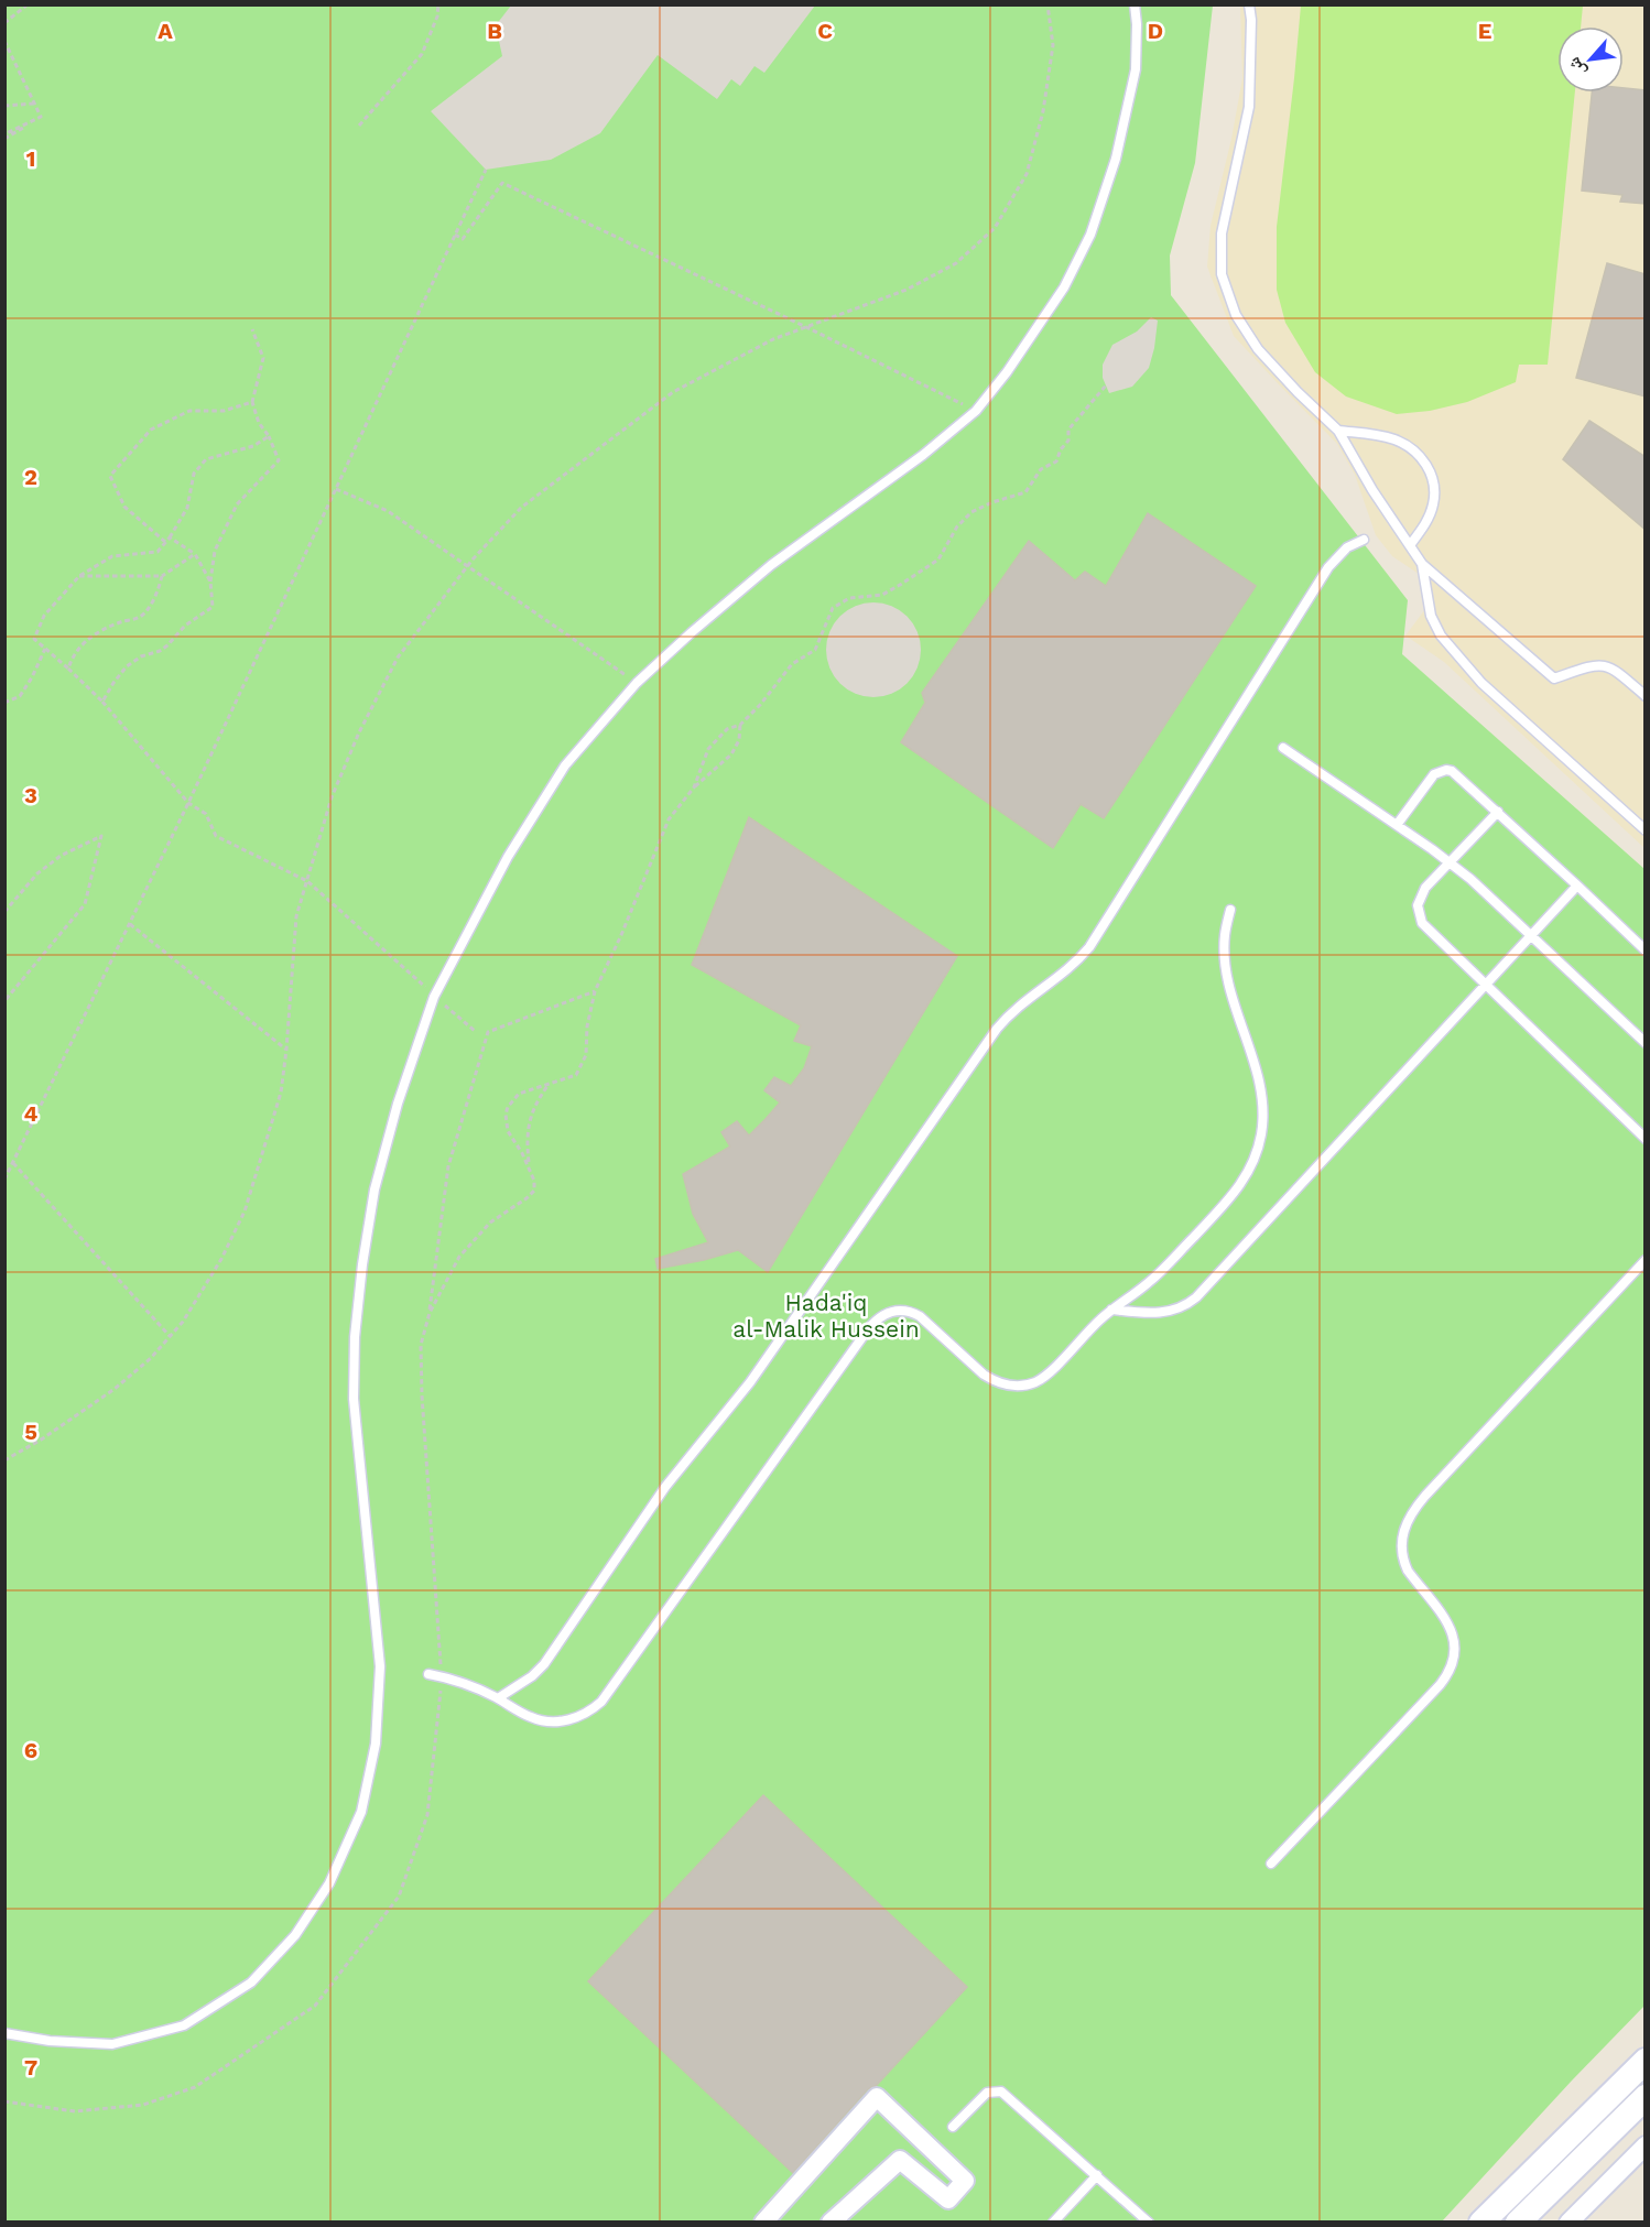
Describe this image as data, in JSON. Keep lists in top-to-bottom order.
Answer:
{
  "parks": ["Hada'iq al-Malik Hussein"],
  "north": "bottom left",
  "grid": {
    "columns": [
      "A",
      "B",
      "C",
      "D",
      "E"
    ],
    "rows": [
      "1",
      "2",
      "3",
      "4",
      "5",
      "6",
      "7"
    ]
  }
}
